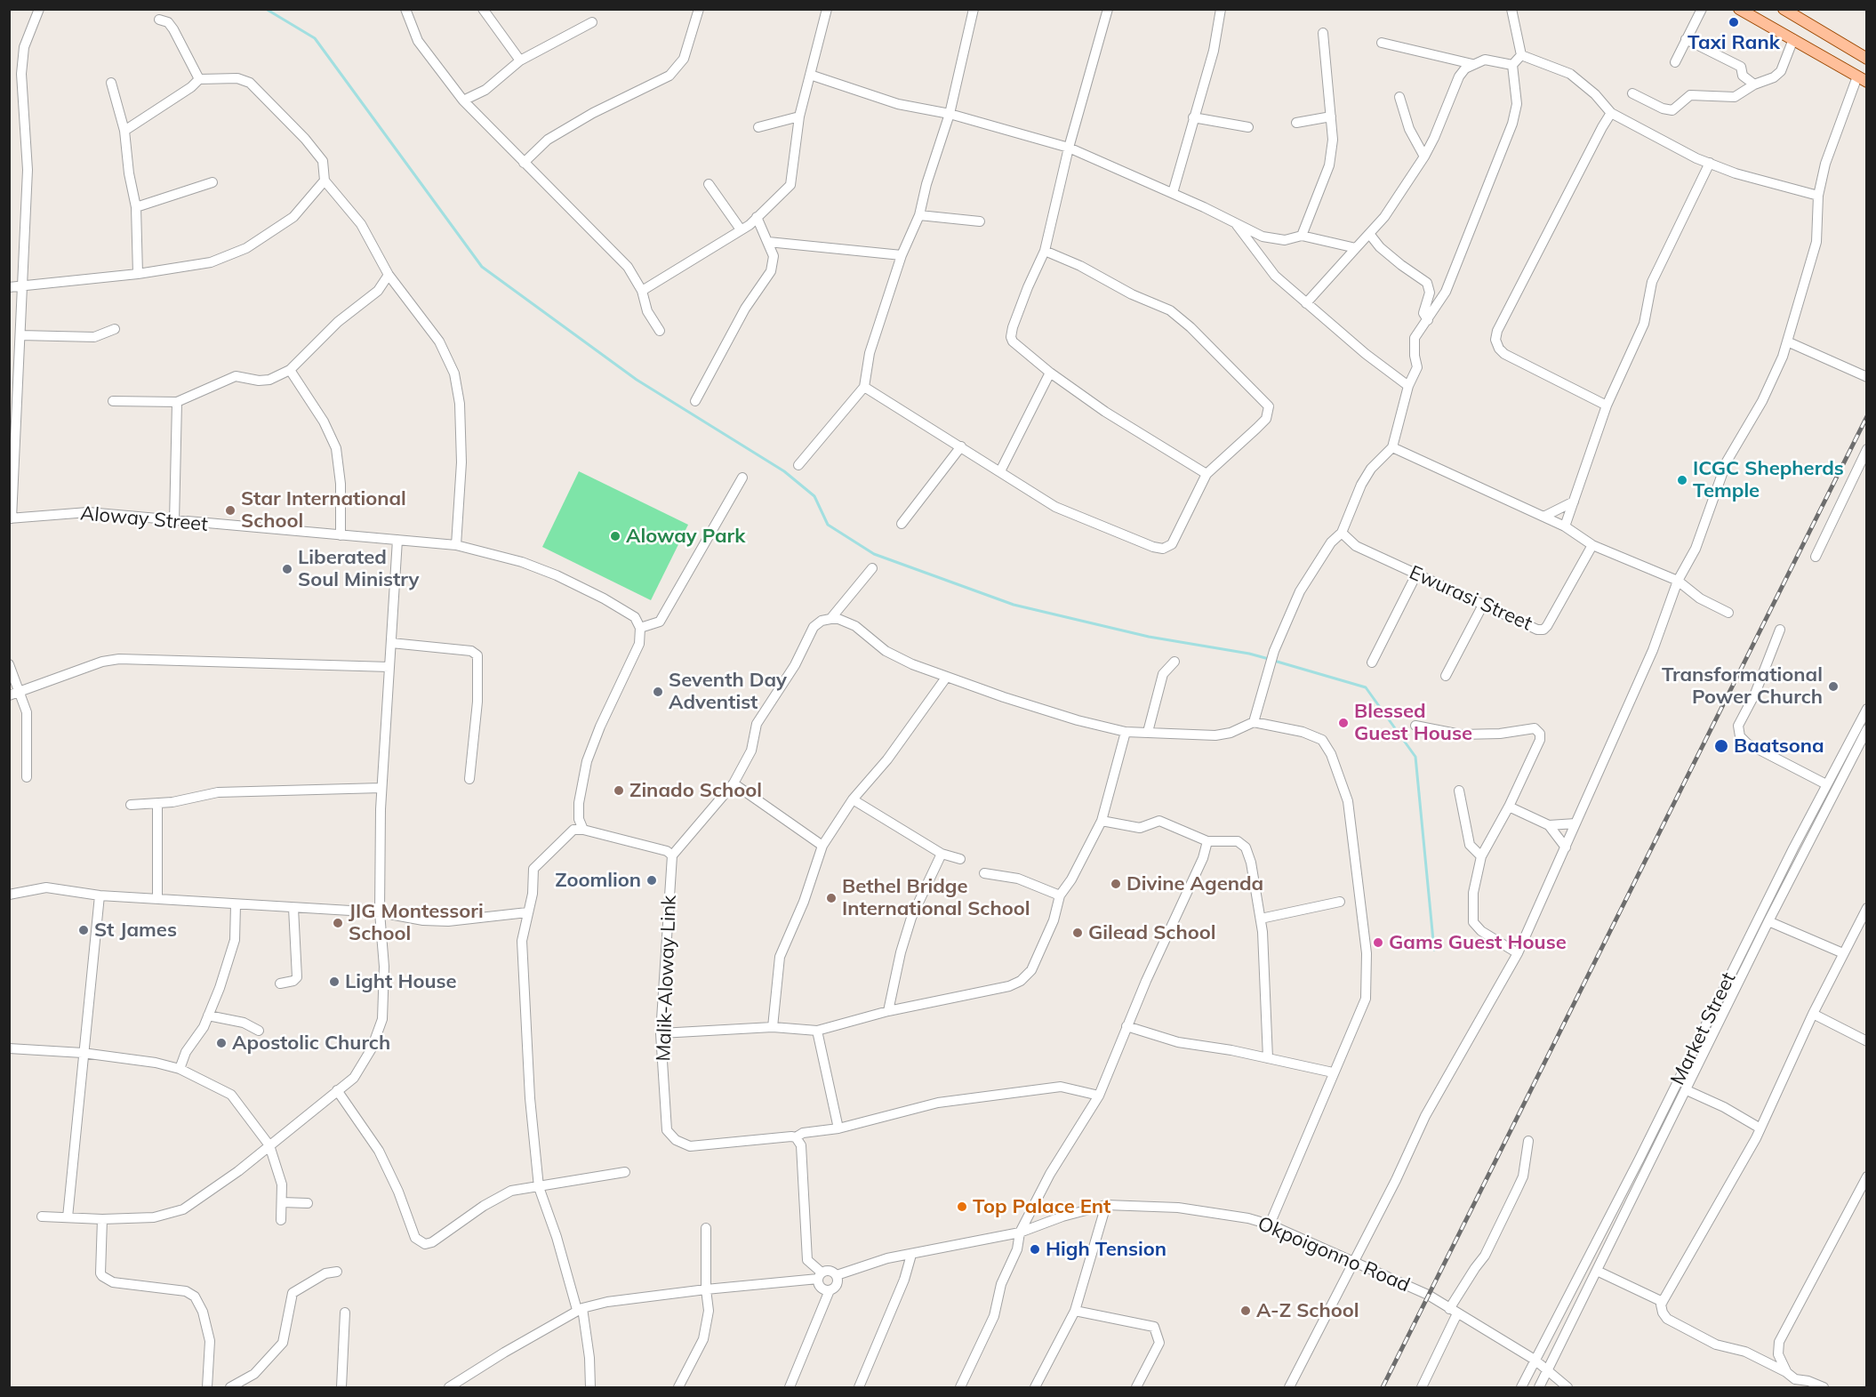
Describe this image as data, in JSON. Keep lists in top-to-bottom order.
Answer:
{
  "streets": {
    "street": [
      "Aloway Street",
      "Ewurasi Street",
      "Malik-Aloway Link",
      "Market Street",
      "Okpoigonno Road"
    ]
  },
  "crossings": [
    ["Market Street", "Okpoigonno Road"]
  ],
  "places": [
    "Taxi Rank",
    "ICGC Shepherds Temple",
    "Star International School",
    "Aloway Park",
    "Liberated Soul Ministry",
    "Transformational Power Church",
    "Seventh Day Adventist",
    "Blessed Guest House",
    "Baatsona",
    "Zinado School",
    "Zoomlion",
    "Divine Agenda",
    "Bethel Bridge International School",
    "JIG Montessori School",
    "St James",
    "Gilead School",
    "Gams Guest House",
    "Light House",
    "Apostolic Church",
    "Top Palace Ent",
    "High Tension",
    "A-Z School"
  ]
}
